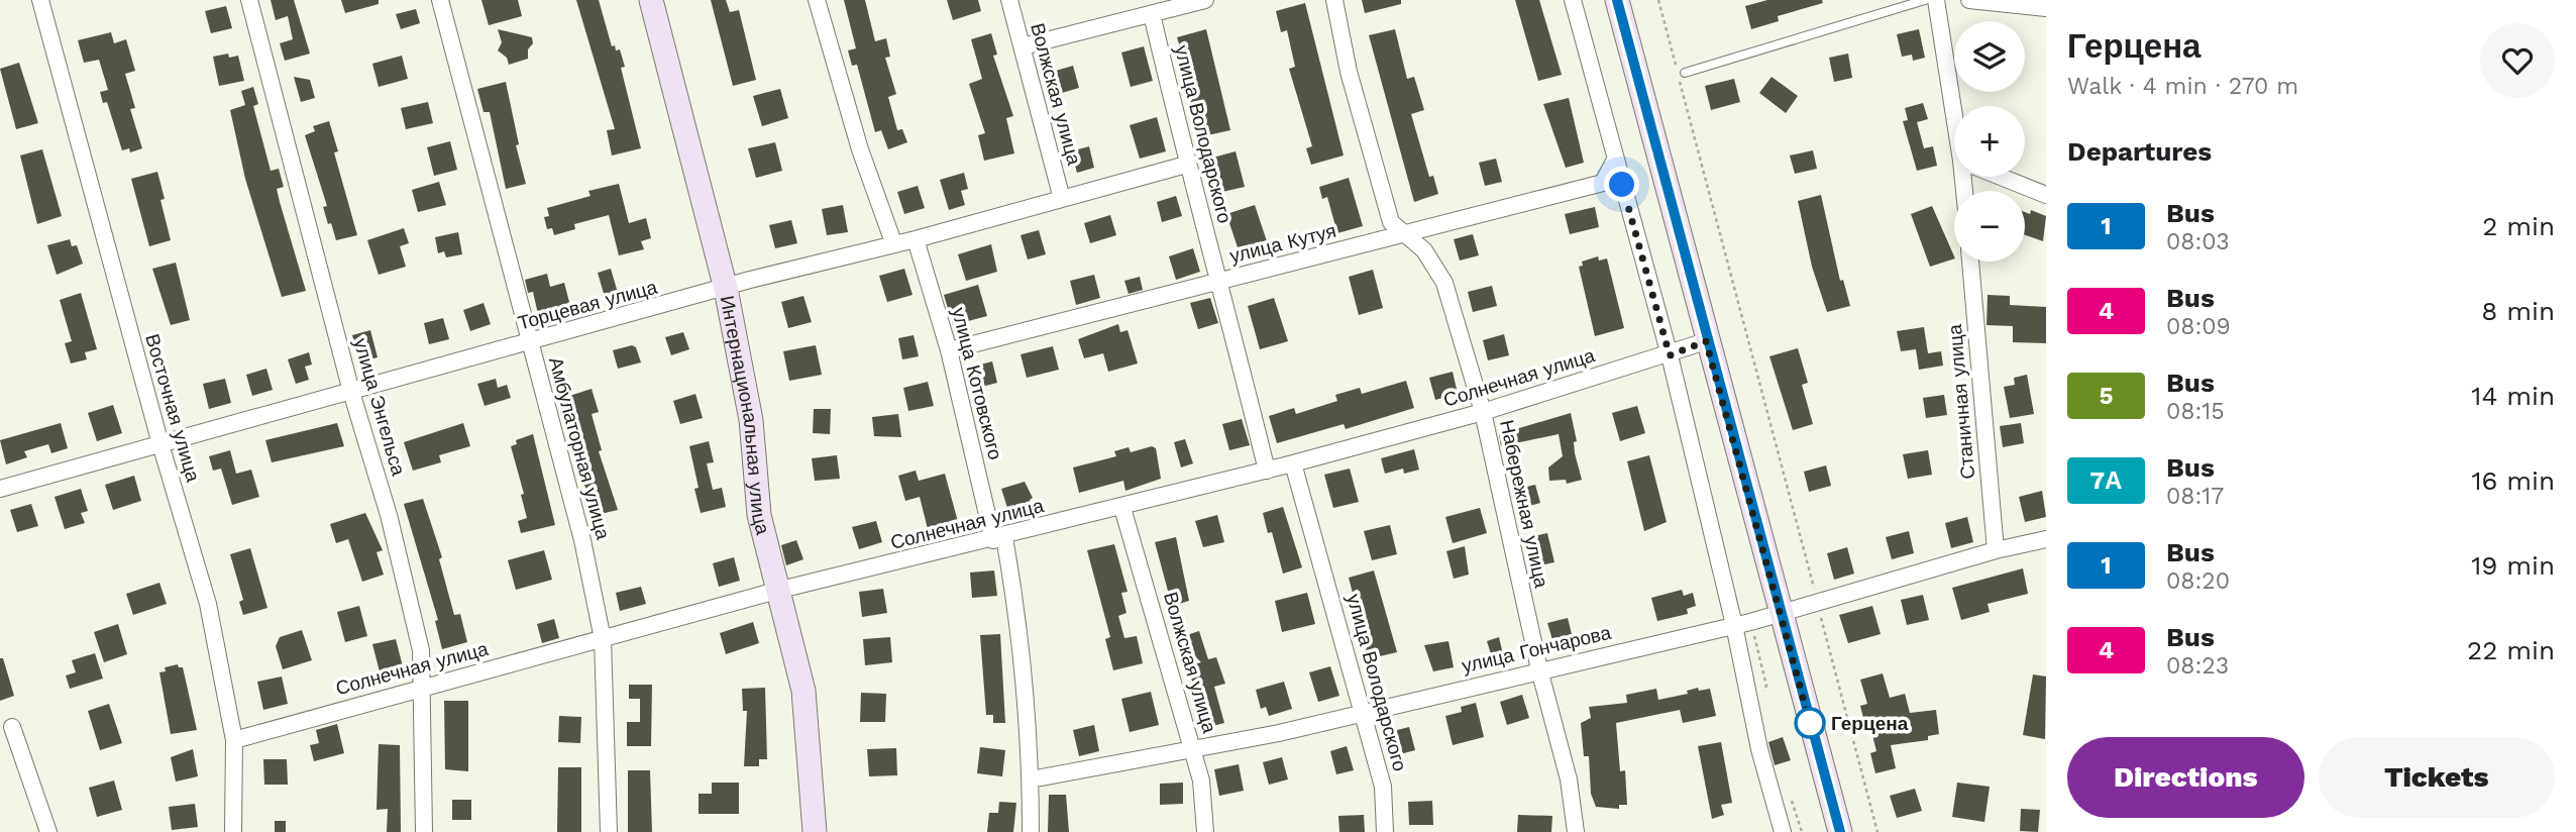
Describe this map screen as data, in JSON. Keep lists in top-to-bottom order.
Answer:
{
  "streets": {
    "main road": ["Интернациональная улица"],
    "street": [
      "Волжская улица",
      "улица Володарского",
      "улица Кутуя",
      "Торцевая улица",
      "Солнечная улица",
      "улица Котовского",
      "Станичная улица",
      "улица Энгельса",
      "Восточная улица",
      "Амбулаторная улица",
      "Набережная улица",
      "улица Гончарова"
    ]
  },
  "crossings": [
    ["Волжская улица", "Торцевая улица"],
    ["Волжская улица", "Солнечная улица"],
    ["Волжская улица", "улица Гончарова"],
    ["улица Володарского", "улица Кутуя"],
    ["улица Володарского", "Торцевая улица"],
    ["улица Володарского", "Солнечная улица"],
    ["улица Володарского", "улица Гончарова"],
    ["улица Кутуя", "улица Котовского"],
    ["улица Кутуя", "Набережная улица"],
    ["Торцевая улица", "улица Котовского"],
    ["Торцевая улица", "улица Энгельса"],
    ["Торцевая улица", "Восточная улица"],
    ["Торцевая улица", "Интернациональная улица"],
    ["Торцевая улица", "Амбулаторная улица"],
    ["Солнечная улица", "улица Котовского"],
    ["Солнечная улица", "улица Энгельса"],
    ["Солнечная улица", "Восточная улица"],
    ["Солнечная улица", "Интернациональная улица"],
    ["Солнечная улица", "Амбулаторная улица"],
    ["Солнечная улица", "Набережная улица"],
    ["улица Котовского", "улица Гончарова"],
    ["Станичная улица", "улица Гончарова"],
    ["Набережная улица", "улица Гончарова"]
  ],
  "places": ["Герцена"],
  "lines": ["bus line 1"],
  "page": {
    "heading": [
      ["Герцена", "Walk · 4 min · 270 m"],
      "Departures"
    ],
    "map_buttons": ["+", "−"],
    "list": [
      {
        "mark": "1",
        "name": "Bus",
        "note": "08:03",
        "value": "2 min"
      },
      {
        "mark": "4",
        "name": "Bus",
        "note": "08:09",
        "value": "8 min"
      },
      {
        "mark": "5",
        "name": "Bus",
        "note": "08:15",
        "value": "14 min"
      },
      {
        "mark": "7А",
        "name": "Bus",
        "note": "08:17",
        "value": "16 min"
      },
      {
        "mark": "1",
        "name": "Bus",
        "note": "08:20",
        "value": "19 min"
      },
      {
        "mark": "4",
        "name": "Bus",
        "note": "08:23",
        "value": "22 min"
      }
    ],
    "buttons": ["Directions", "Tickets"]
  }
}
